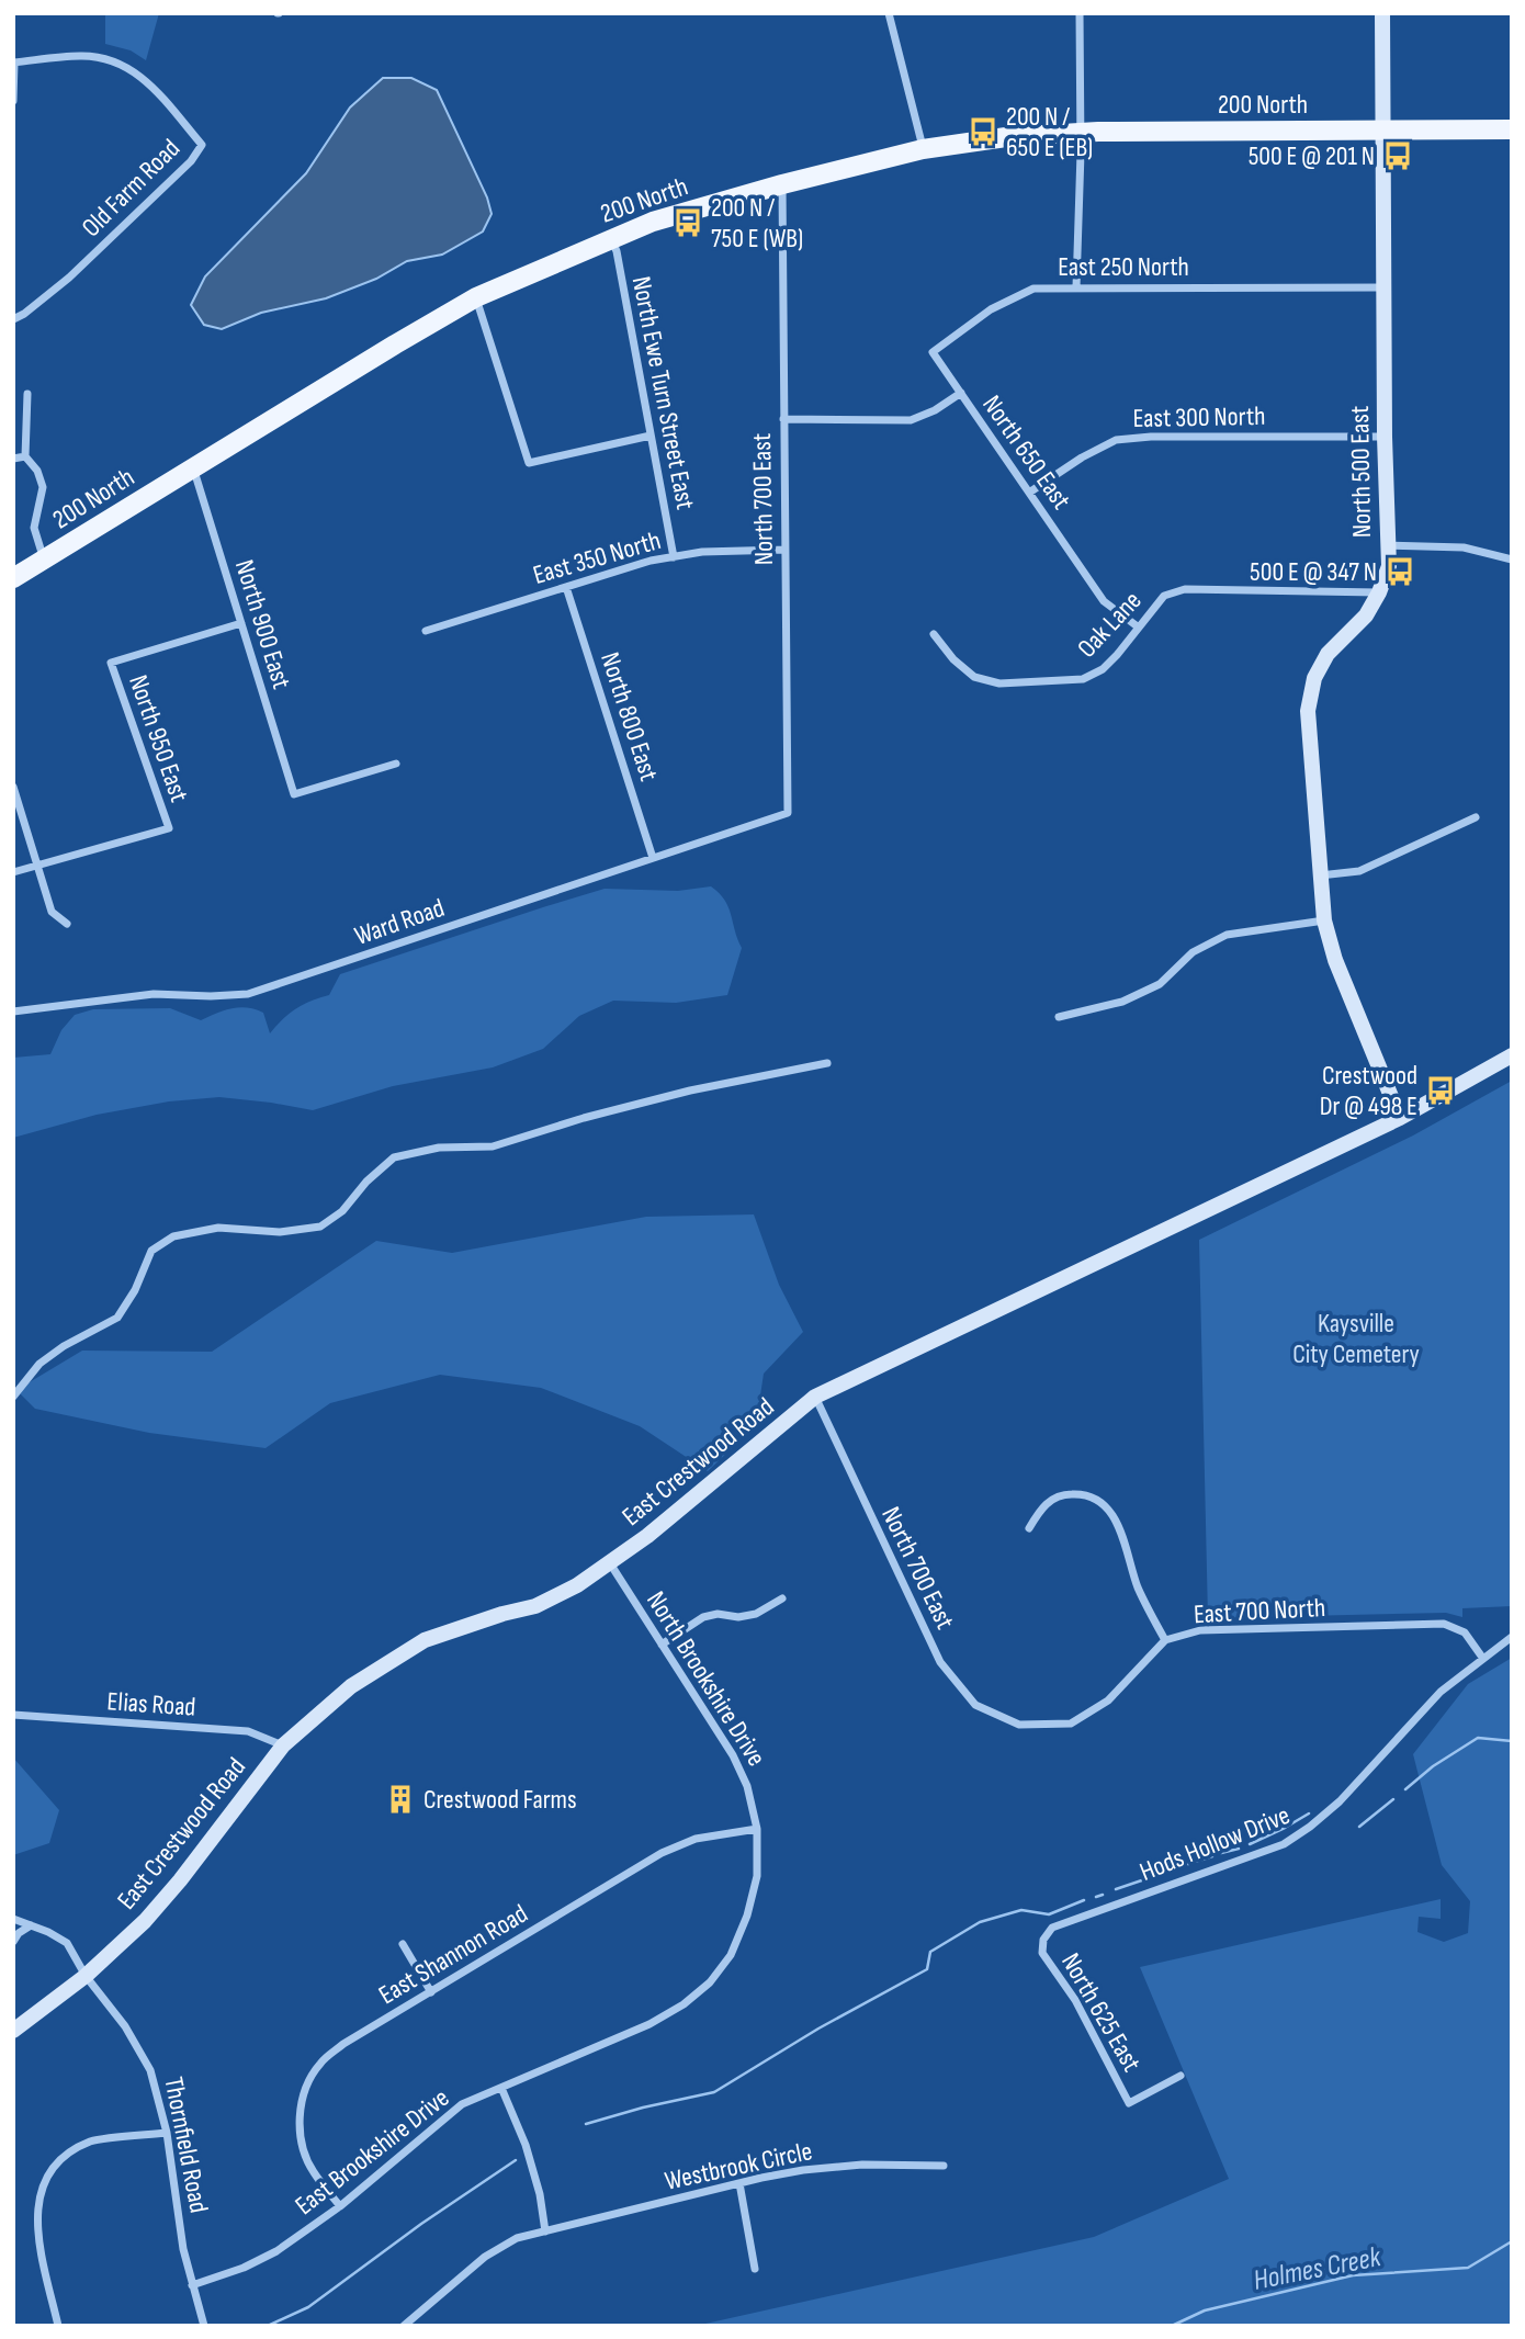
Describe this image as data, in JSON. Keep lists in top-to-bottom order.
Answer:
{
  "streets": {
    "main road": ["200 North"],
    "street": [
      "Old Farm Road",
      "East 250 North",
      "North Ewe Turn Street East",
      "East 300 North",
      "North 650 East",
      "North 500 East",
      "North 700 East",
      "East 350 North",
      "North 900 East",
      "Oak Lane",
      "North 800 East",
      "North 950 East",
      "Ward Road",
      "East Crestwood Road",
      "East 700 North",
      "North Brookshire Drive",
      "Elias Road",
      "Hods Hollow Drive",
      "East Shannon Road",
      "North 625 East",
      "Thornfield Road",
      "East Brookshire Drive",
      "Westbrook Circle"
    ]
  },
  "crossings": [
    ["200 North", "North Ewe Turn Street East"],
    ["200 North", "North 500 East"],
    ["200 North", "North 700 East"],
    ["200 North", "North 900 East"],
    ["East 250 North", "North 650 East"],
    ["East 250 North", "North 500 East"],
    ["North Ewe Turn Street East", "East 350 North"],
    ["East 300 North", "North 650 East"],
    ["East 300 North", "North 500 East"],
    ["North 650 East", "North 700 East"],
    ["North 650 East", "Oak Lane"],
    ["North 500 East", "Oak Lane"],
    ["North 500 East", "East Crestwood Road"],
    ["North 700 East", "East 350 North"],
    ["North 700 East", "Ward Road"],
    ["North 700 East", "East Crestwood Road"],
    ["North 700 East", "East 700 North"],
    ["East 350 North", "North 800 East"],
    ["North 900 East", "North 950 East"],
    ["North 800 East", "Ward Road"],
    ["East Crestwood Road", "North Brookshire Drive"],
    ["East Crestwood Road", "Elias Road"],
    ["East Crestwood Road", "Thornfield Road"],
    ["East 700 North", "Hods Hollow Drive"],
    ["North Brookshire Drive", "East Shannon Road"],
    ["North Brookshire Drive", "East Brookshire Drive"],
    ["Hods Hollow Drive", "North 625 East"],
    ["East Shannon Road", "East Brookshire Drive"],
    ["Thornfield Road", "East Brookshire Drive"]
  ],
  "water": ["Holmes Creek"],
  "parks": ["Kaysville City Cemetery"],
  "places": {
    "bus stop": [
      "200 N / 650 E (EB)",
      "500 E @ 201 N",
      "200 N / 750 E (WB)",
      "500 E @ 347 N",
      "Crestwood Dr @ 498 E"
    ],
    "building": ["Crestwood Farms"]
  }
}
